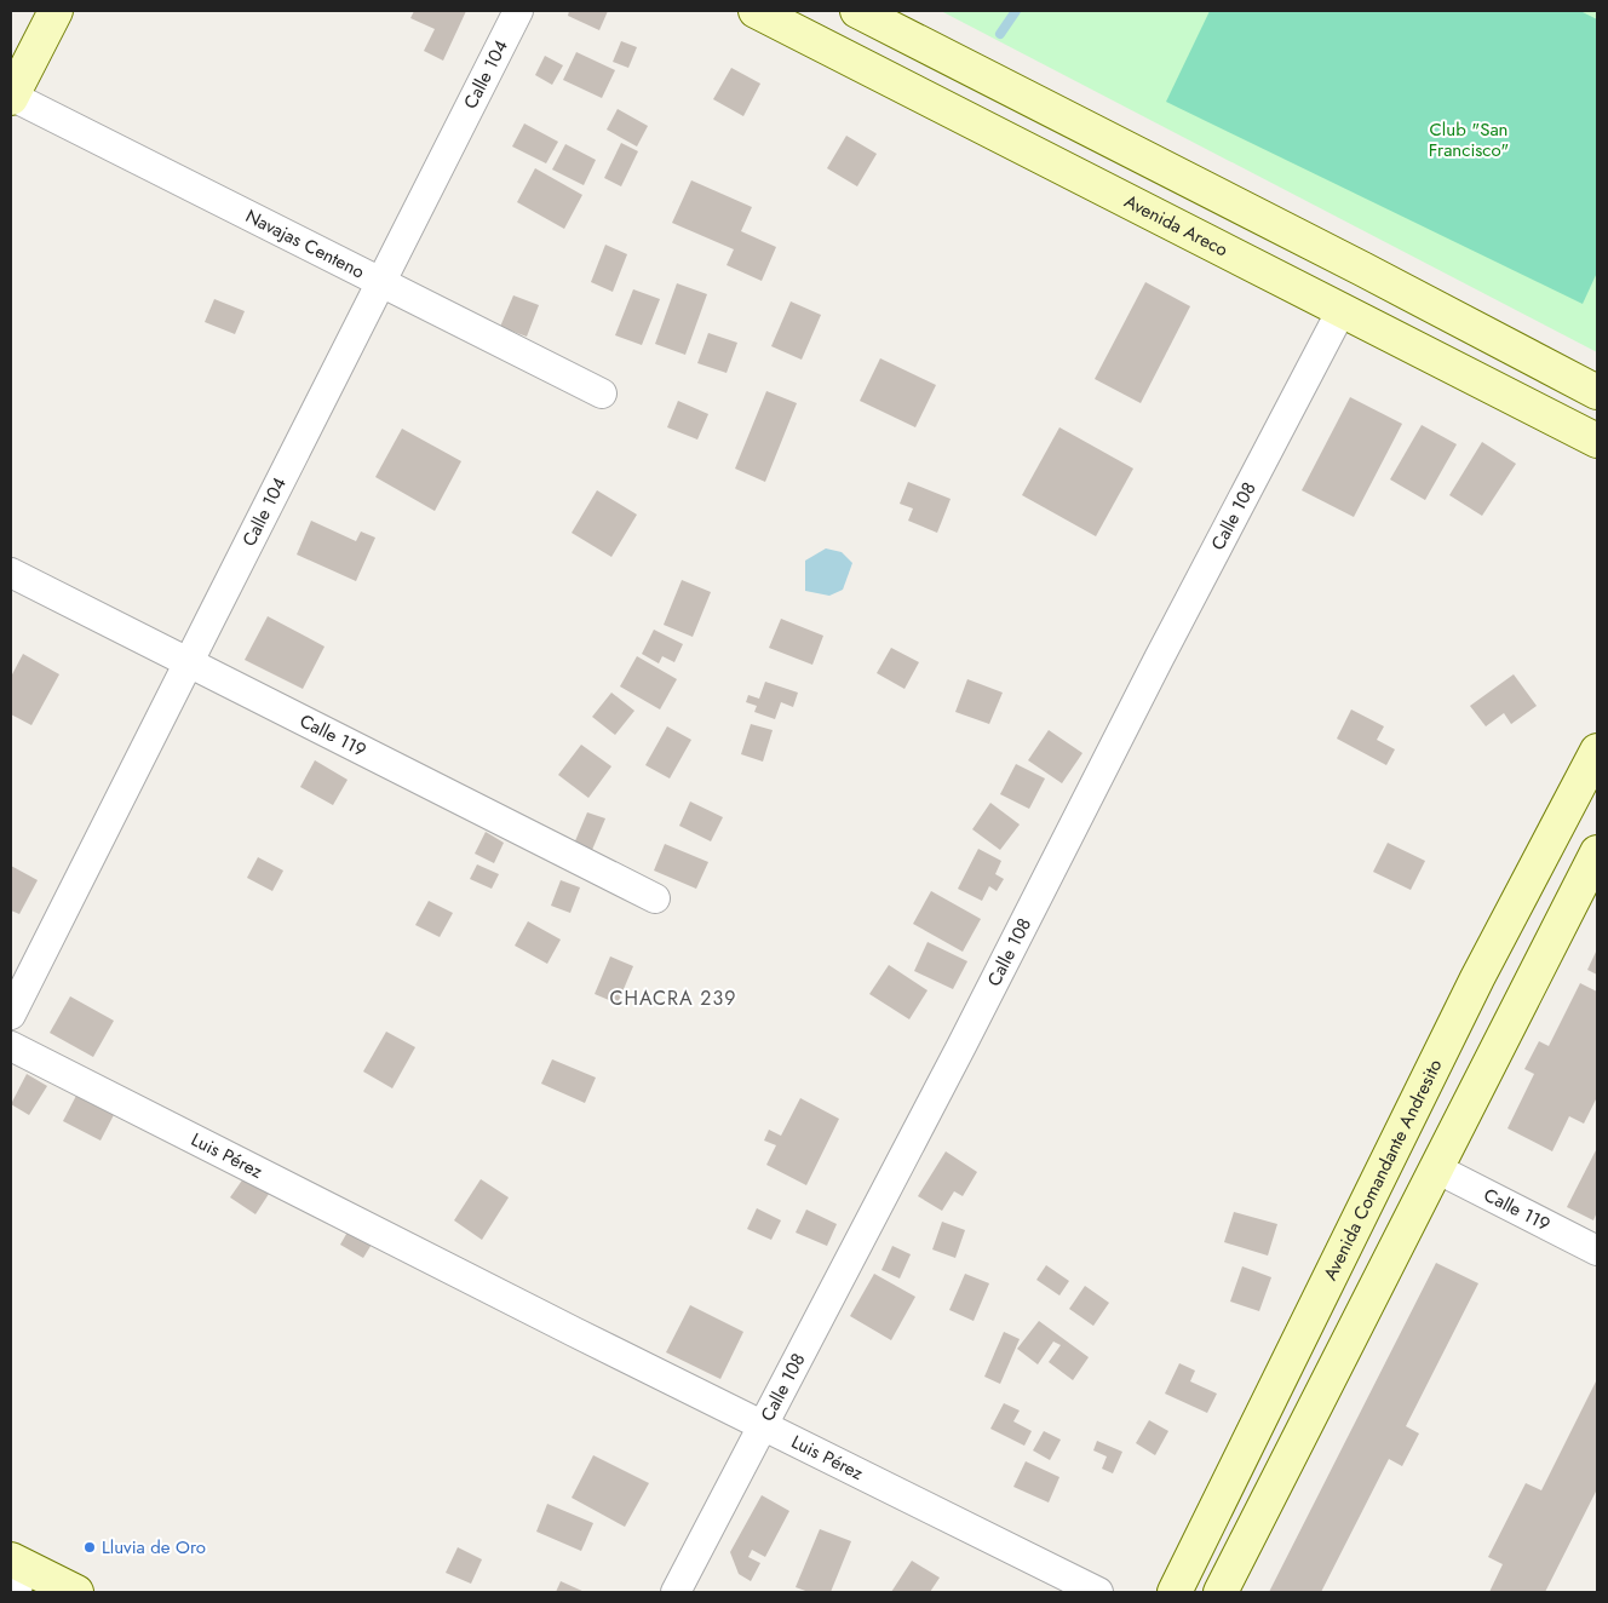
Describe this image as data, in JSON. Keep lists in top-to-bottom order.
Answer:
{
  "streets": {
    "main road": ["Avenida Areco", "Avenida Comandante Andresito"],
    "street": [
      "Calle 104",
      "Navajas Centeno",
      "Calle 108",
      "Calle 119",
      "Luis Pérez"
    ]
  },
  "crossings": [
    ["Calle 104", "Navajas Centeno"],
    ["Calle 104", "Calle 119"],
    ["Avenida Areco", "Calle 108"],
    ["Calle 108", "Luis Pérez"]
  ],
  "districts": ["CHACRA 239"],
  "parks": ["Club \"San Francisco\""],
  "places": ["Lluvia de Oro"]
}
